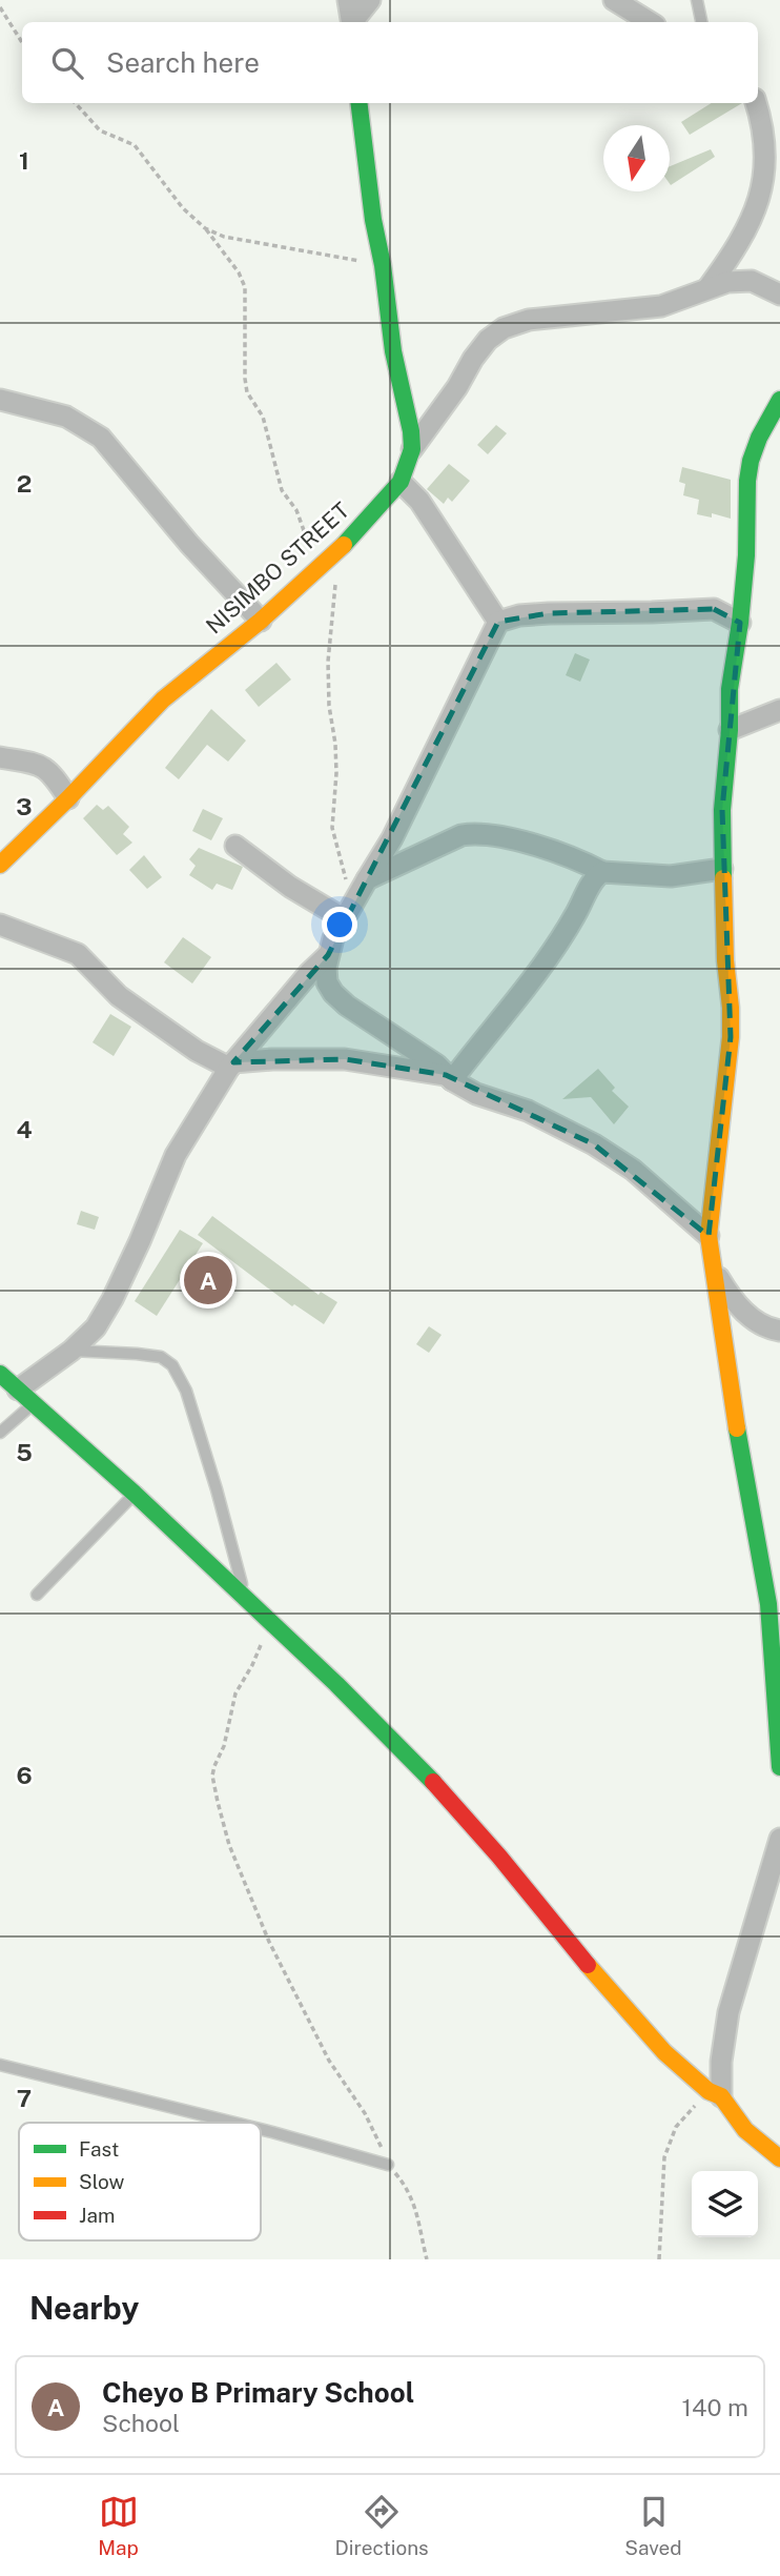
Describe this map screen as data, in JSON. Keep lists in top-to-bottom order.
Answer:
{
  "streets": {
    "street": ["NISIMBO STREET"]
  },
  "legend": ["Fast", "Slow", "Jam"],
  "north": "bottom",
  "page": {
    "search": "Search here",
    "pins": "A",
    "heading": "Nearby",
    "list": [
      {
        "mark": "A",
        "name": "Cheyo B Primary School",
        "note": "School",
        "value": "140 m"
      }
    ],
    "nav": ["Map", "Directions", "Saved"]
  },
  "grid": {
    "rows": [
      "1",
      "2",
      "3",
      "4",
      "5",
      "6",
      "7"
    ]
  }
}
